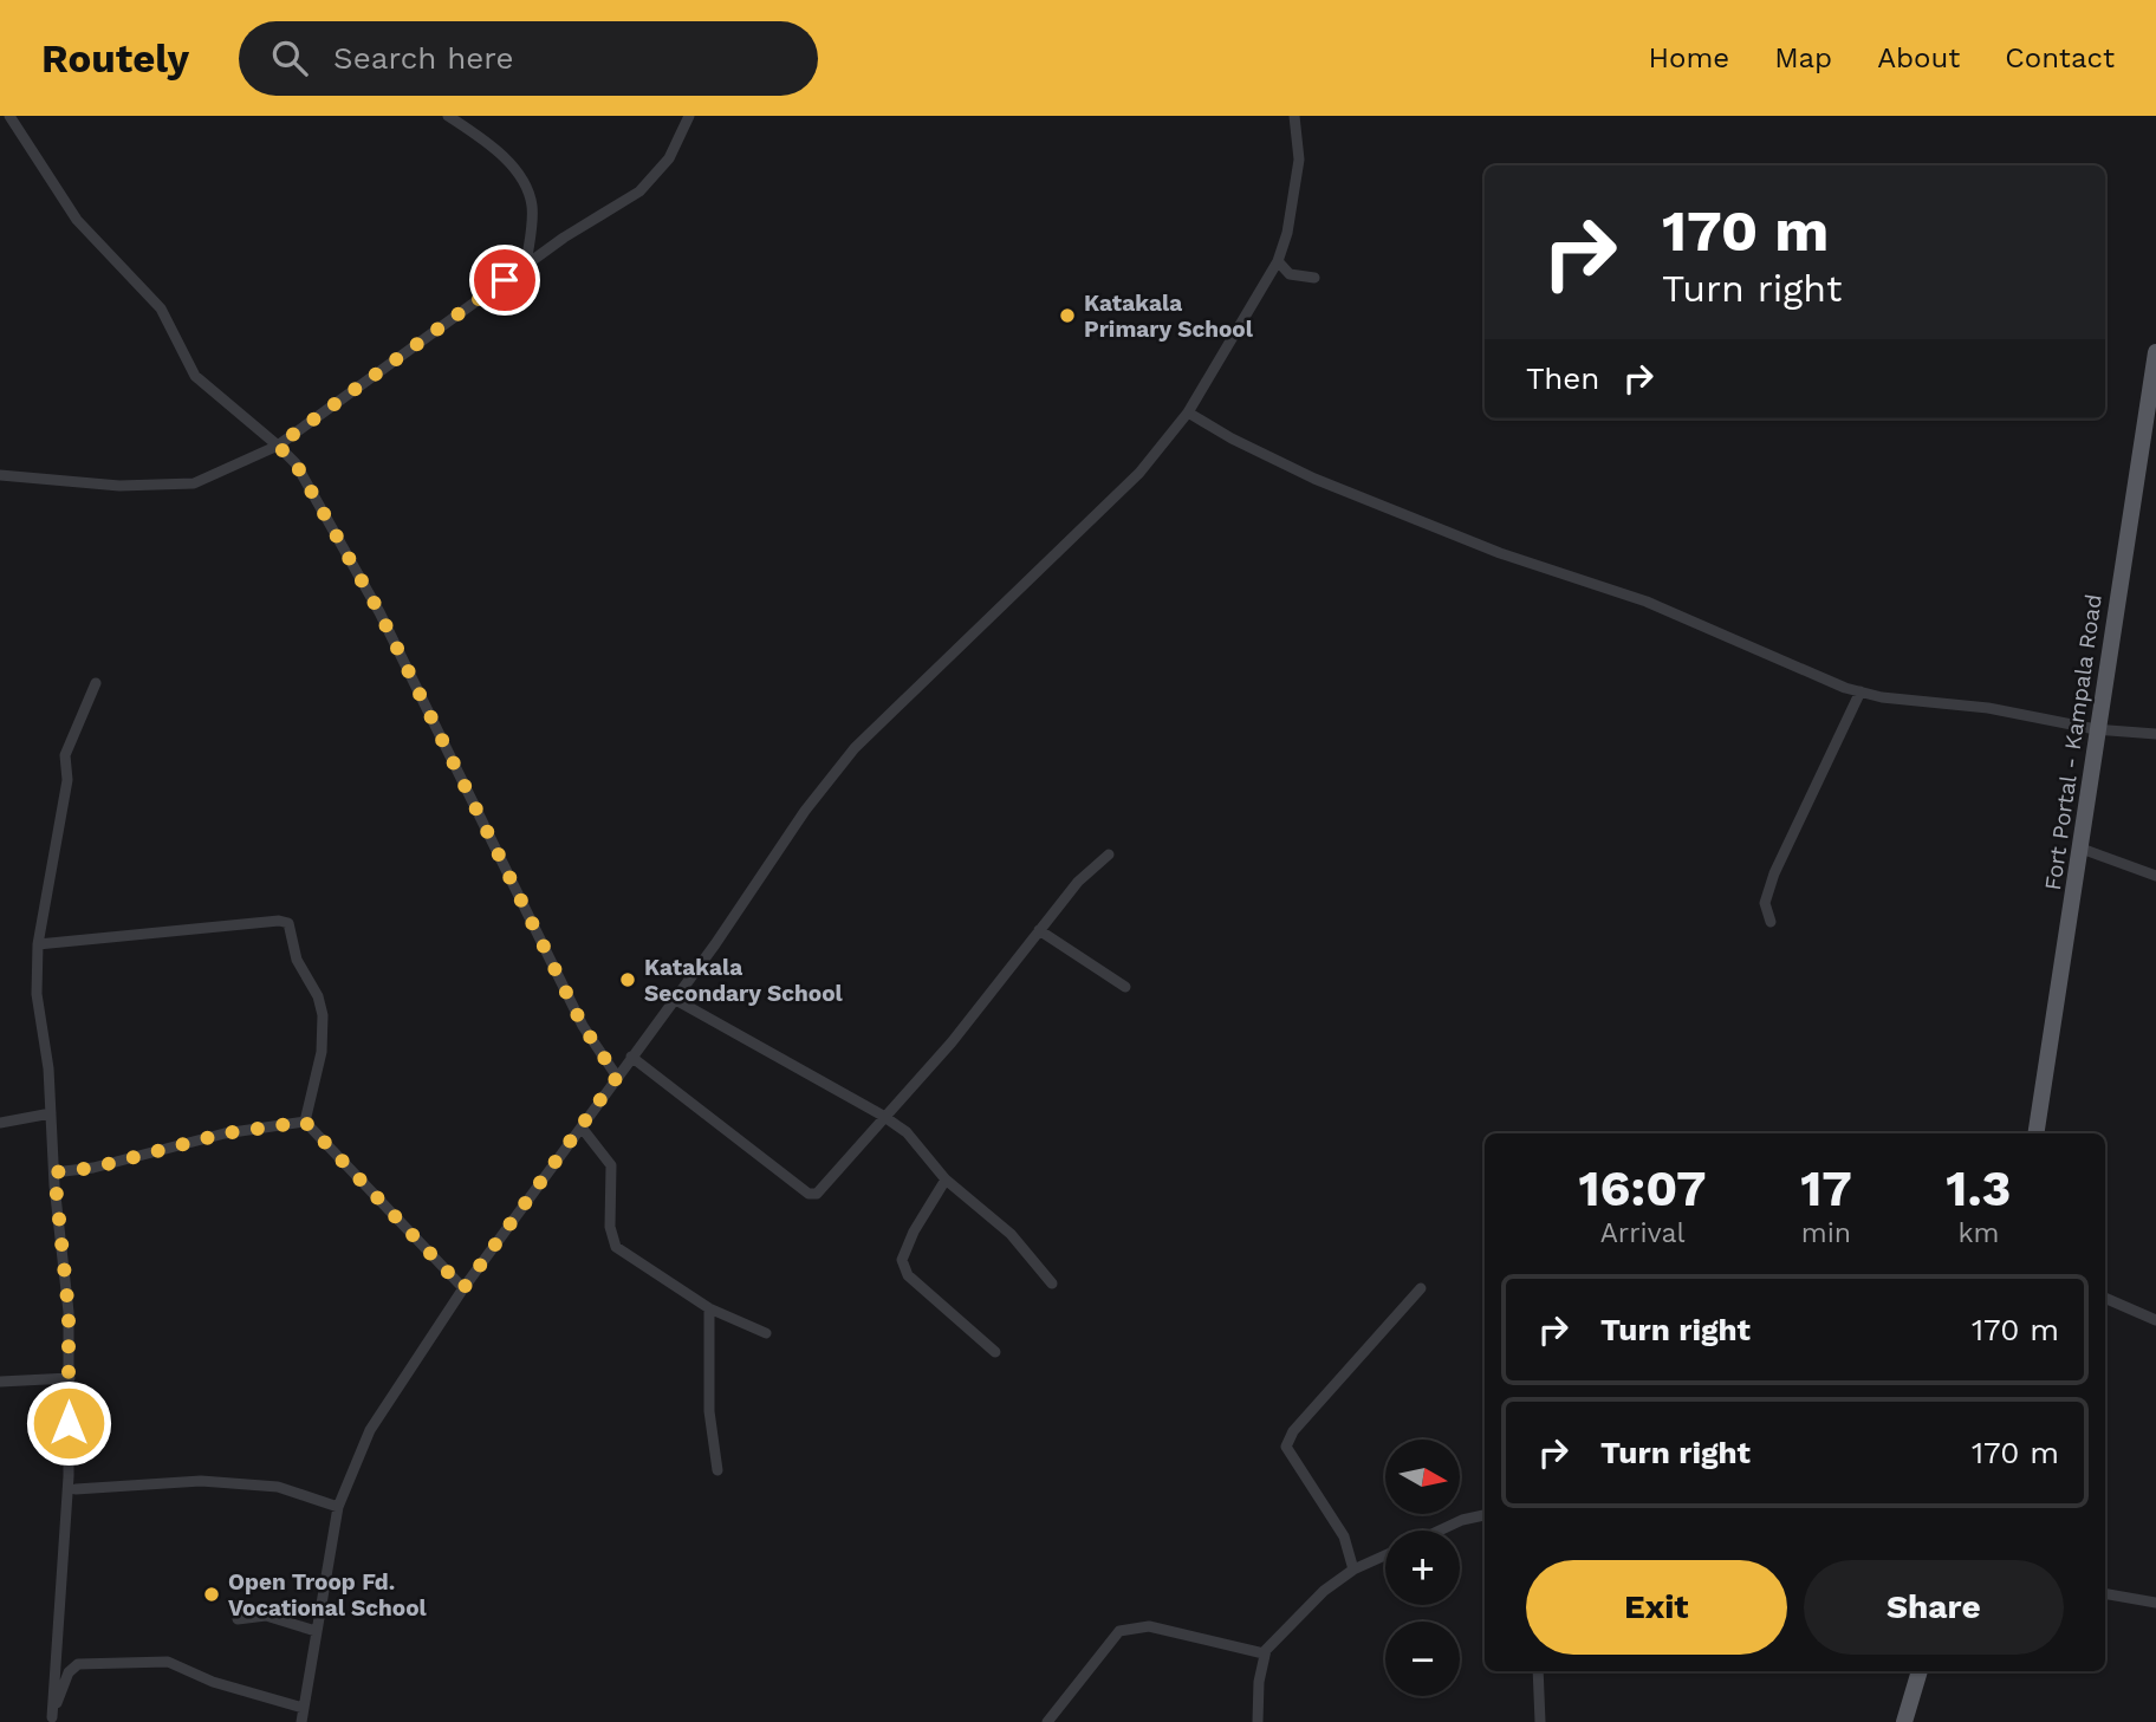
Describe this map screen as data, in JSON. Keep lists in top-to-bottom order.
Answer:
{
  "streets": {
    "main road": ["Fort Portal - Kampala Road"]
  },
  "places": ["Katakala Primary School", "Katakala Secondary School", "Open Troop Fd. Vocational School"],
  "north": "right",
  "page": {
    "header": "Routely",
    "search": "Search here",
    "nav": [
      "Home",
      "Map",
      "About",
      "Contact"
    ],
    "turn": ["170 m", "Turn right"],
    "then": "Then",
    "eta": [
      "16:07",
      "Arrival",
      "17",
      "min",
      "1.3",
      "km"
    ],
    "list": [
      {
        "name": "Turn right",
        "value": "170 m"
      },
      {
        "name": "Turn right",
        "value": "170 m"
      }
    ],
    "map_buttons": ["+", "−"],
    "buttons": ["Exit", "Share"]
  }
}
